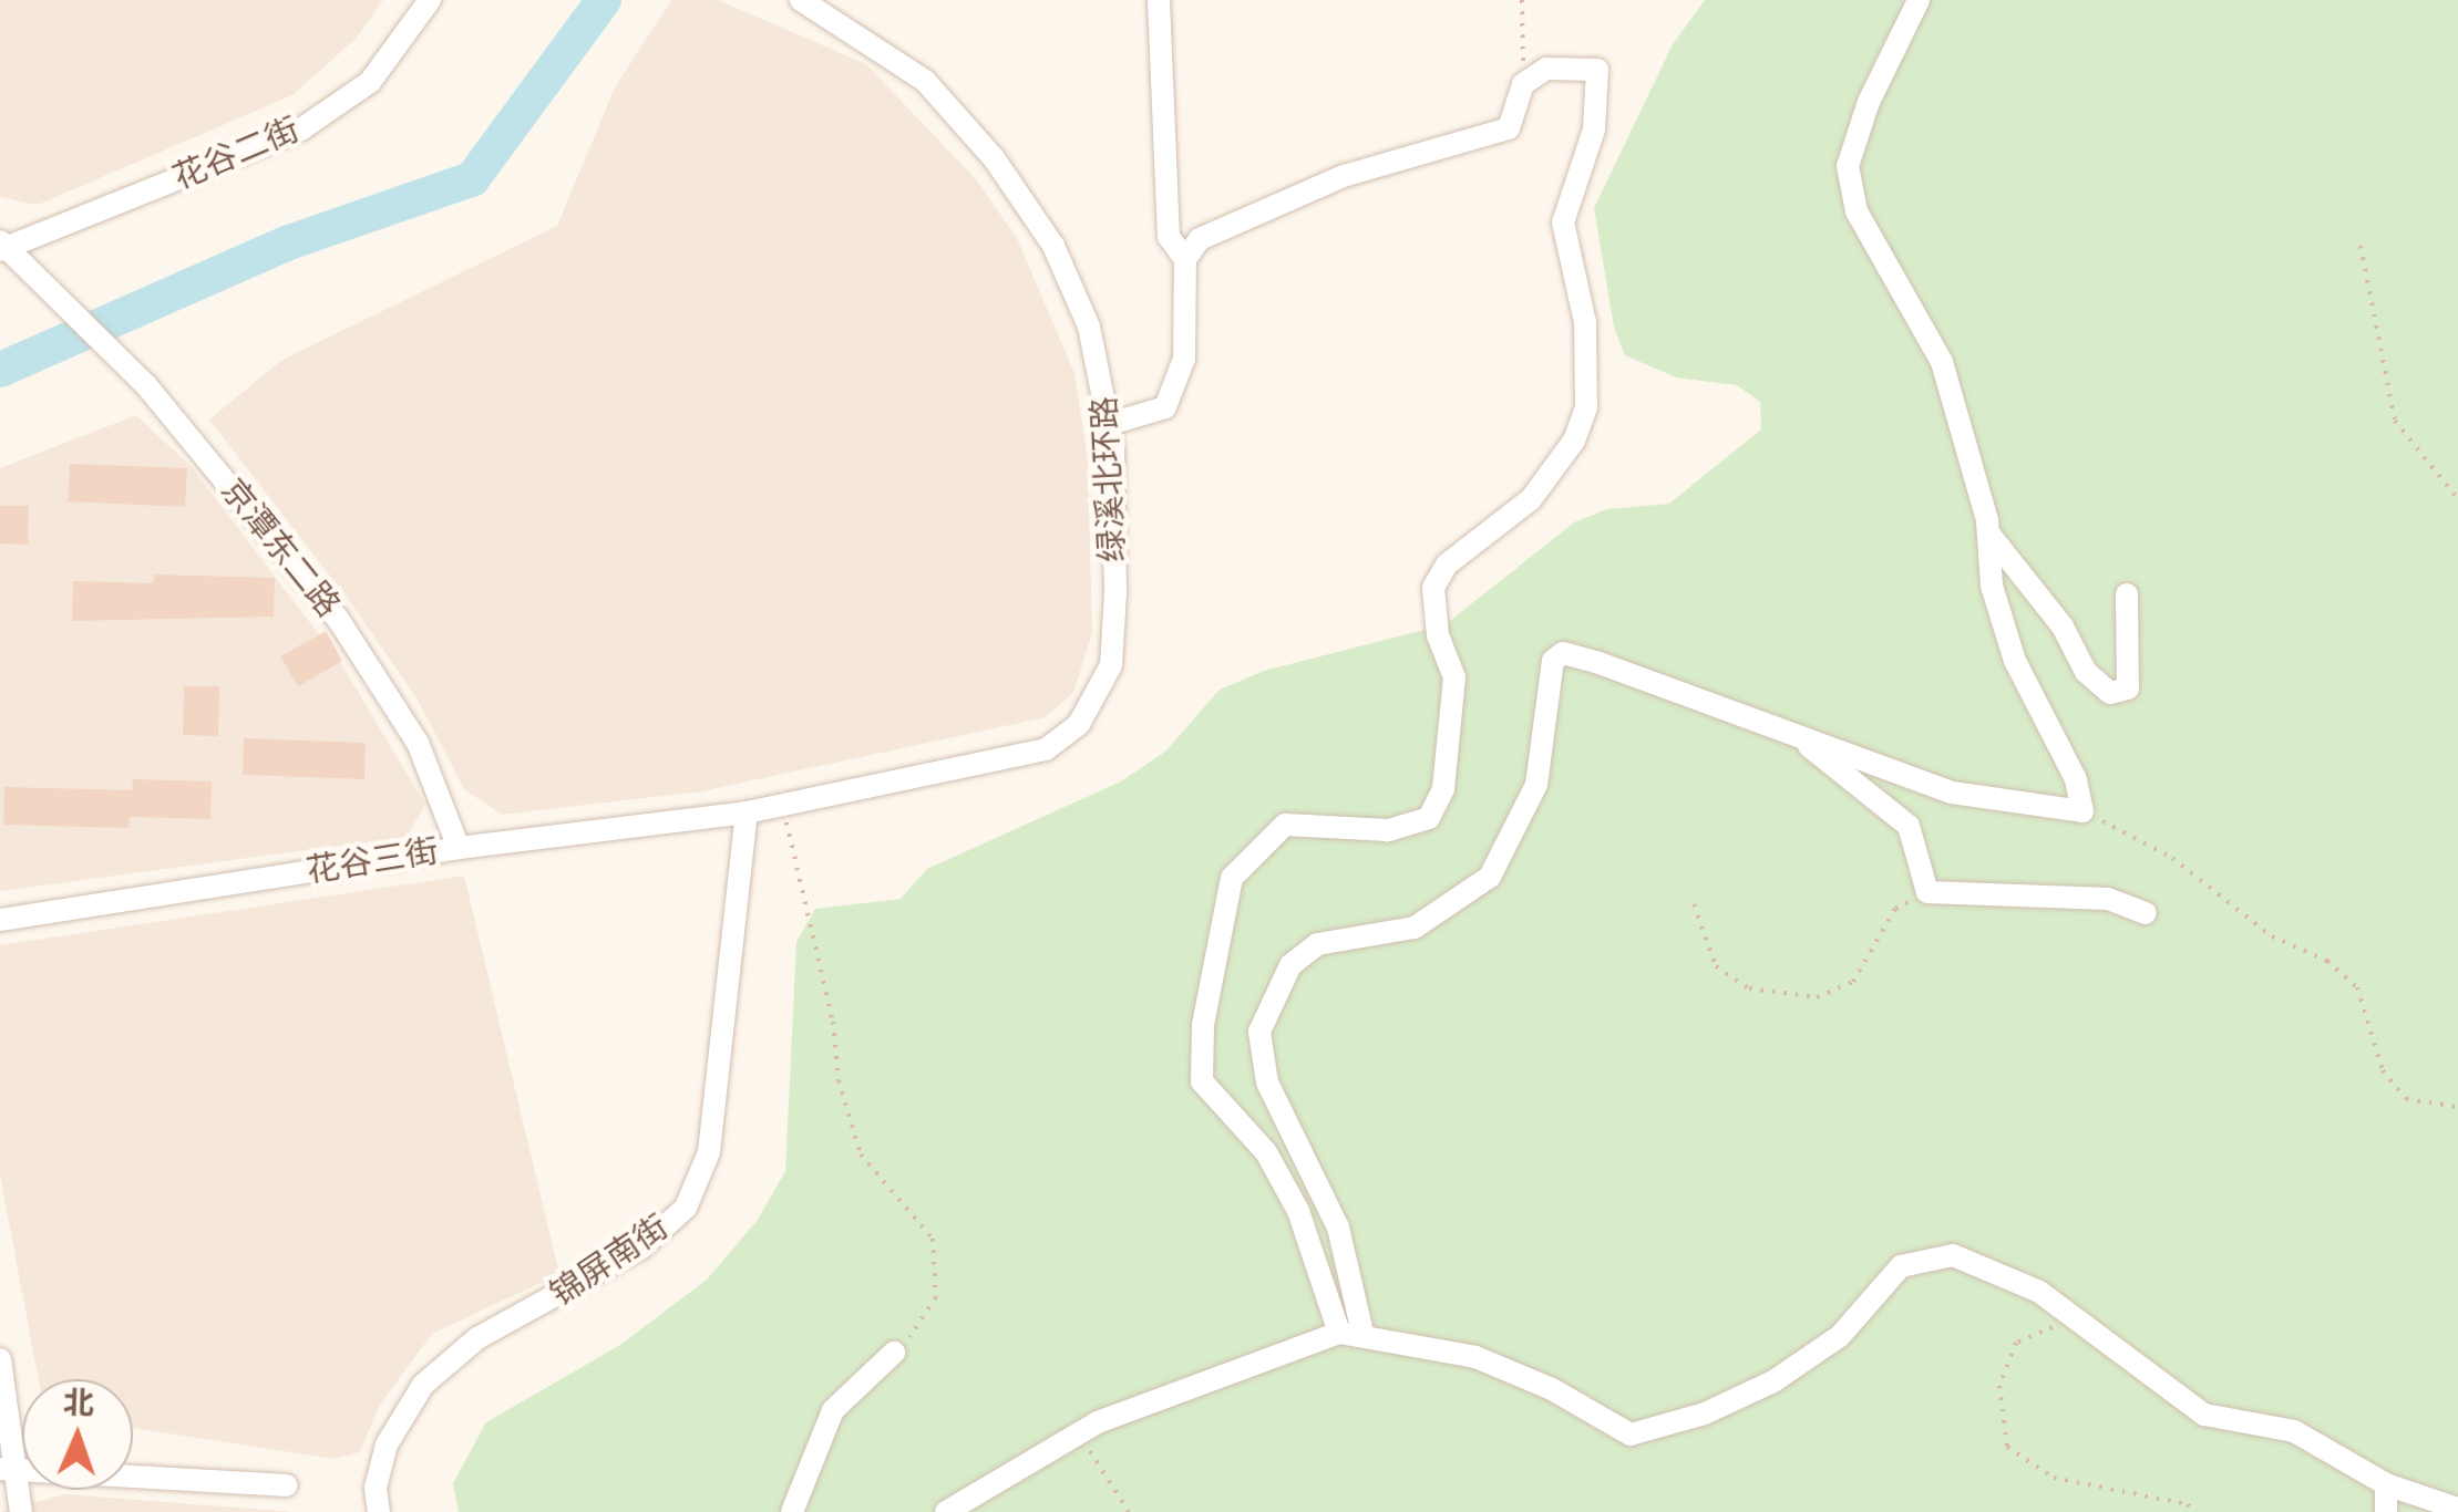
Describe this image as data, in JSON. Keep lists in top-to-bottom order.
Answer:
{
  "streets": {
    "street": [
      "花谷二街",
      "绿溪北环路",
      "京潭东二路",
      "花谷三街",
      "锦屏南街"
    ]
  },
  "crossings": [
    ["花谷二街", "京潭东二路"],
    ["绿溪北环路", "花谷三街"],
    ["绿溪北环路", "锦屏南街"],
    ["京潭东二路", "花谷三街"],
    ["花谷三街", "锦屏南街"]
  ],
  "north": "top"
}
